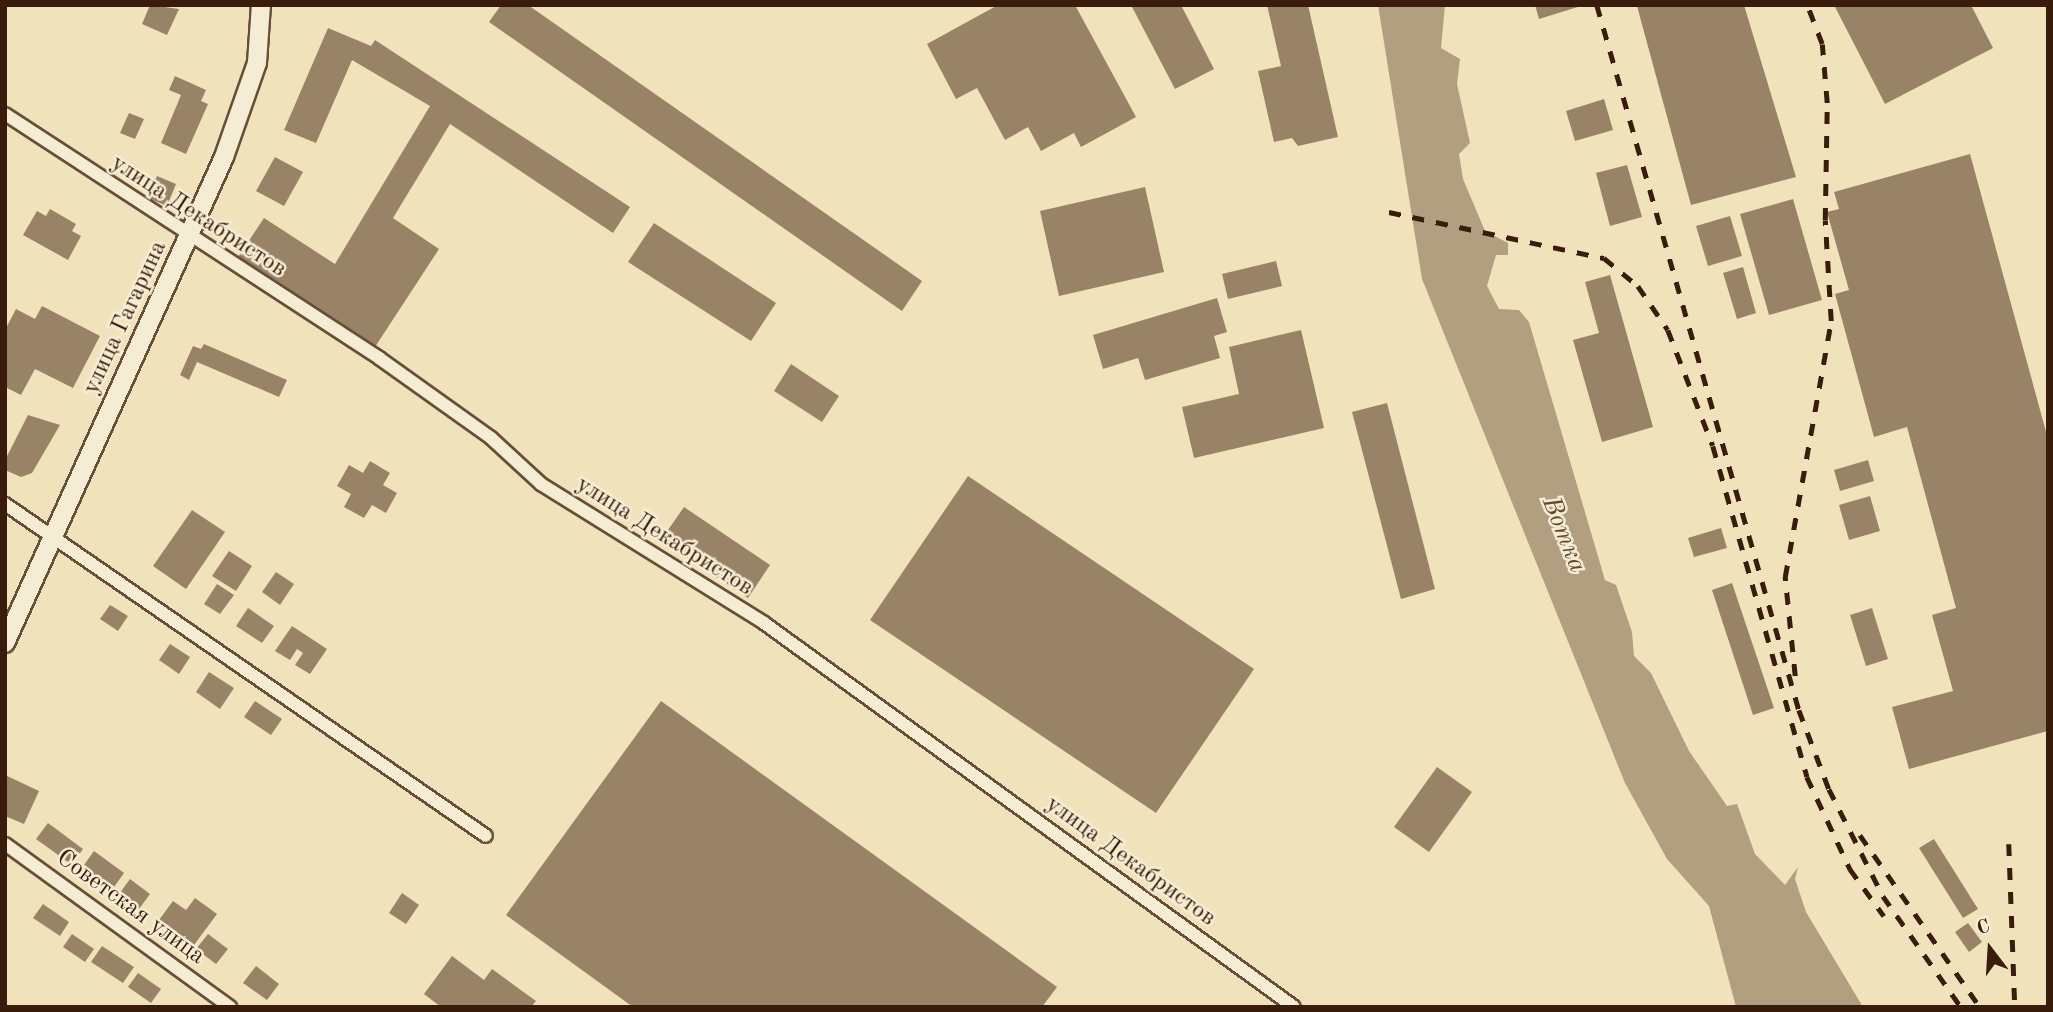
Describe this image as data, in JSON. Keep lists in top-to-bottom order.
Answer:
{
  "streets": {
    "main road": ["улица Гагарина"],
    "street": ["улица Декабристов", "Советская улица"]
  },
  "crossings": [
    ["улица Декабристов", "улица Гагарина"]
  ],
  "water": ["Вотка"],
  "north": "top"
}
